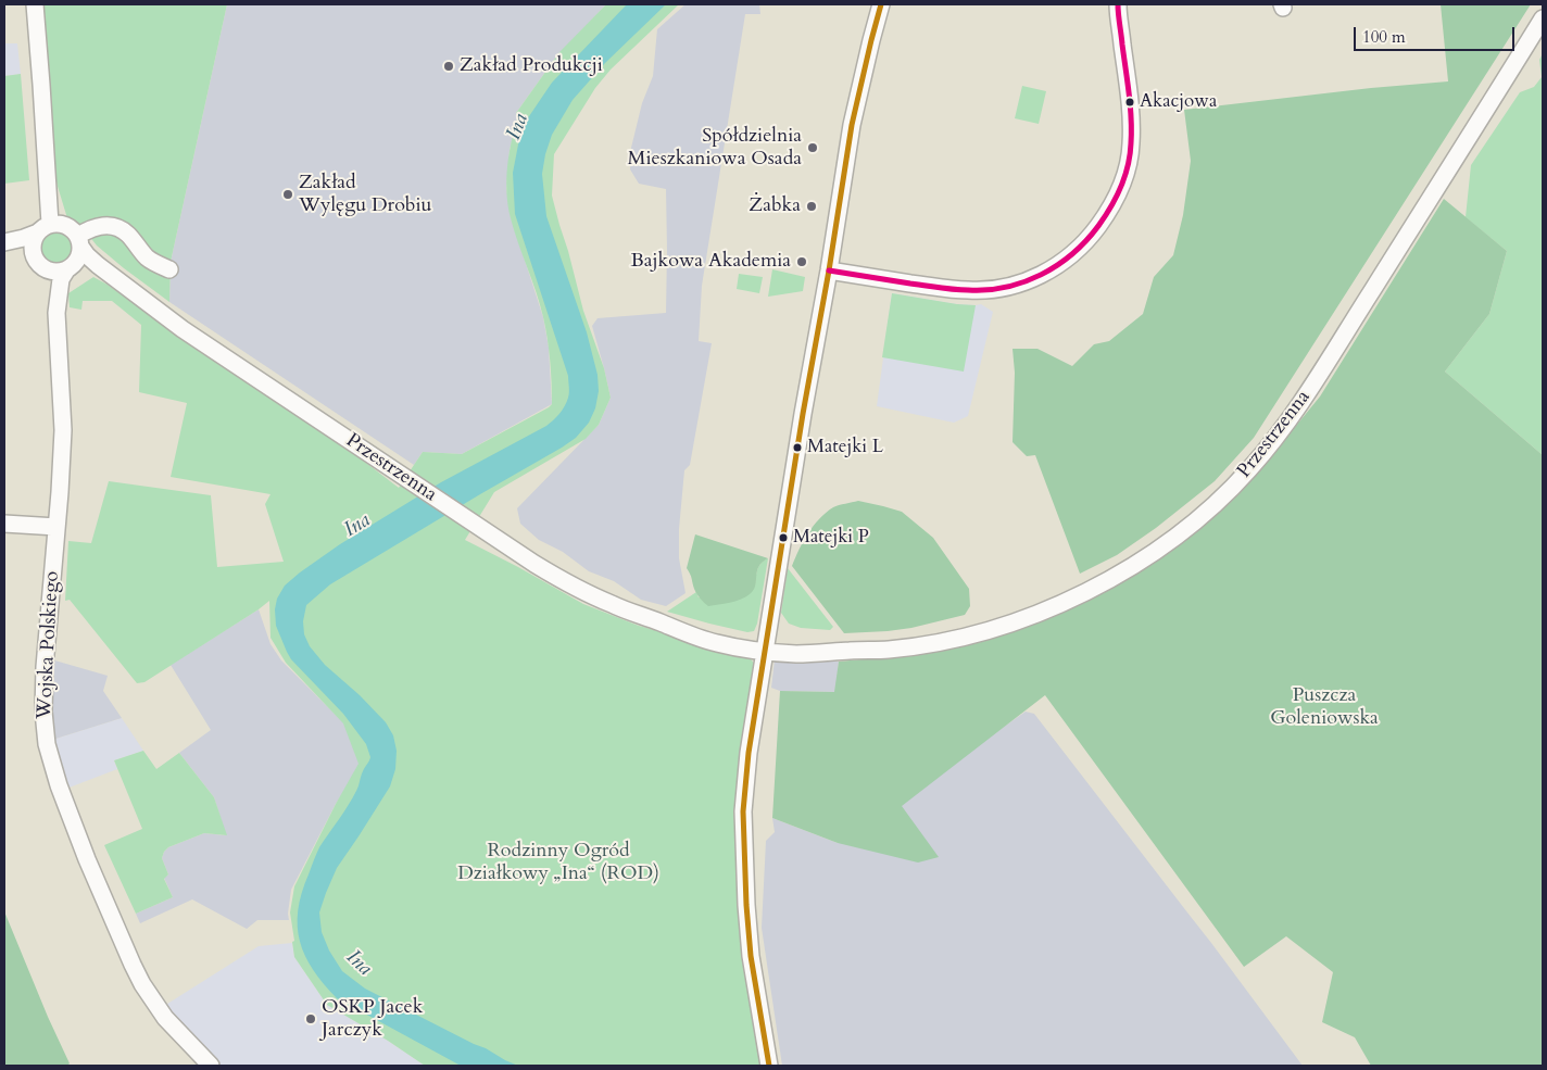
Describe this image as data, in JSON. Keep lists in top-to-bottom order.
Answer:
{
  "streets": {
    "street": ["Przestrzenna", "Wojska Polskiego"]
  },
  "crossings": [
    ["Przestrzenna", "Wojska Polskiego"]
  ],
  "water": ["Ina"],
  "parks": ["Puszcza Goleniowska", "Rodzinny Ogród Działkowy „Ina“ (ROD)"],
  "places": [
    "Zakład Produkcji",
    "Akacjowa",
    "Spółdzielnia Mieszkaniowa Osada",
    "Zakład Wylęgu Drobiu",
    "Żabka",
    "Bajkowa Akademia",
    "Matejki L",
    "Matejki P",
    "OSKP Jacek Jarczyk"
  ],
  "scale_bar": "100 m"
}
